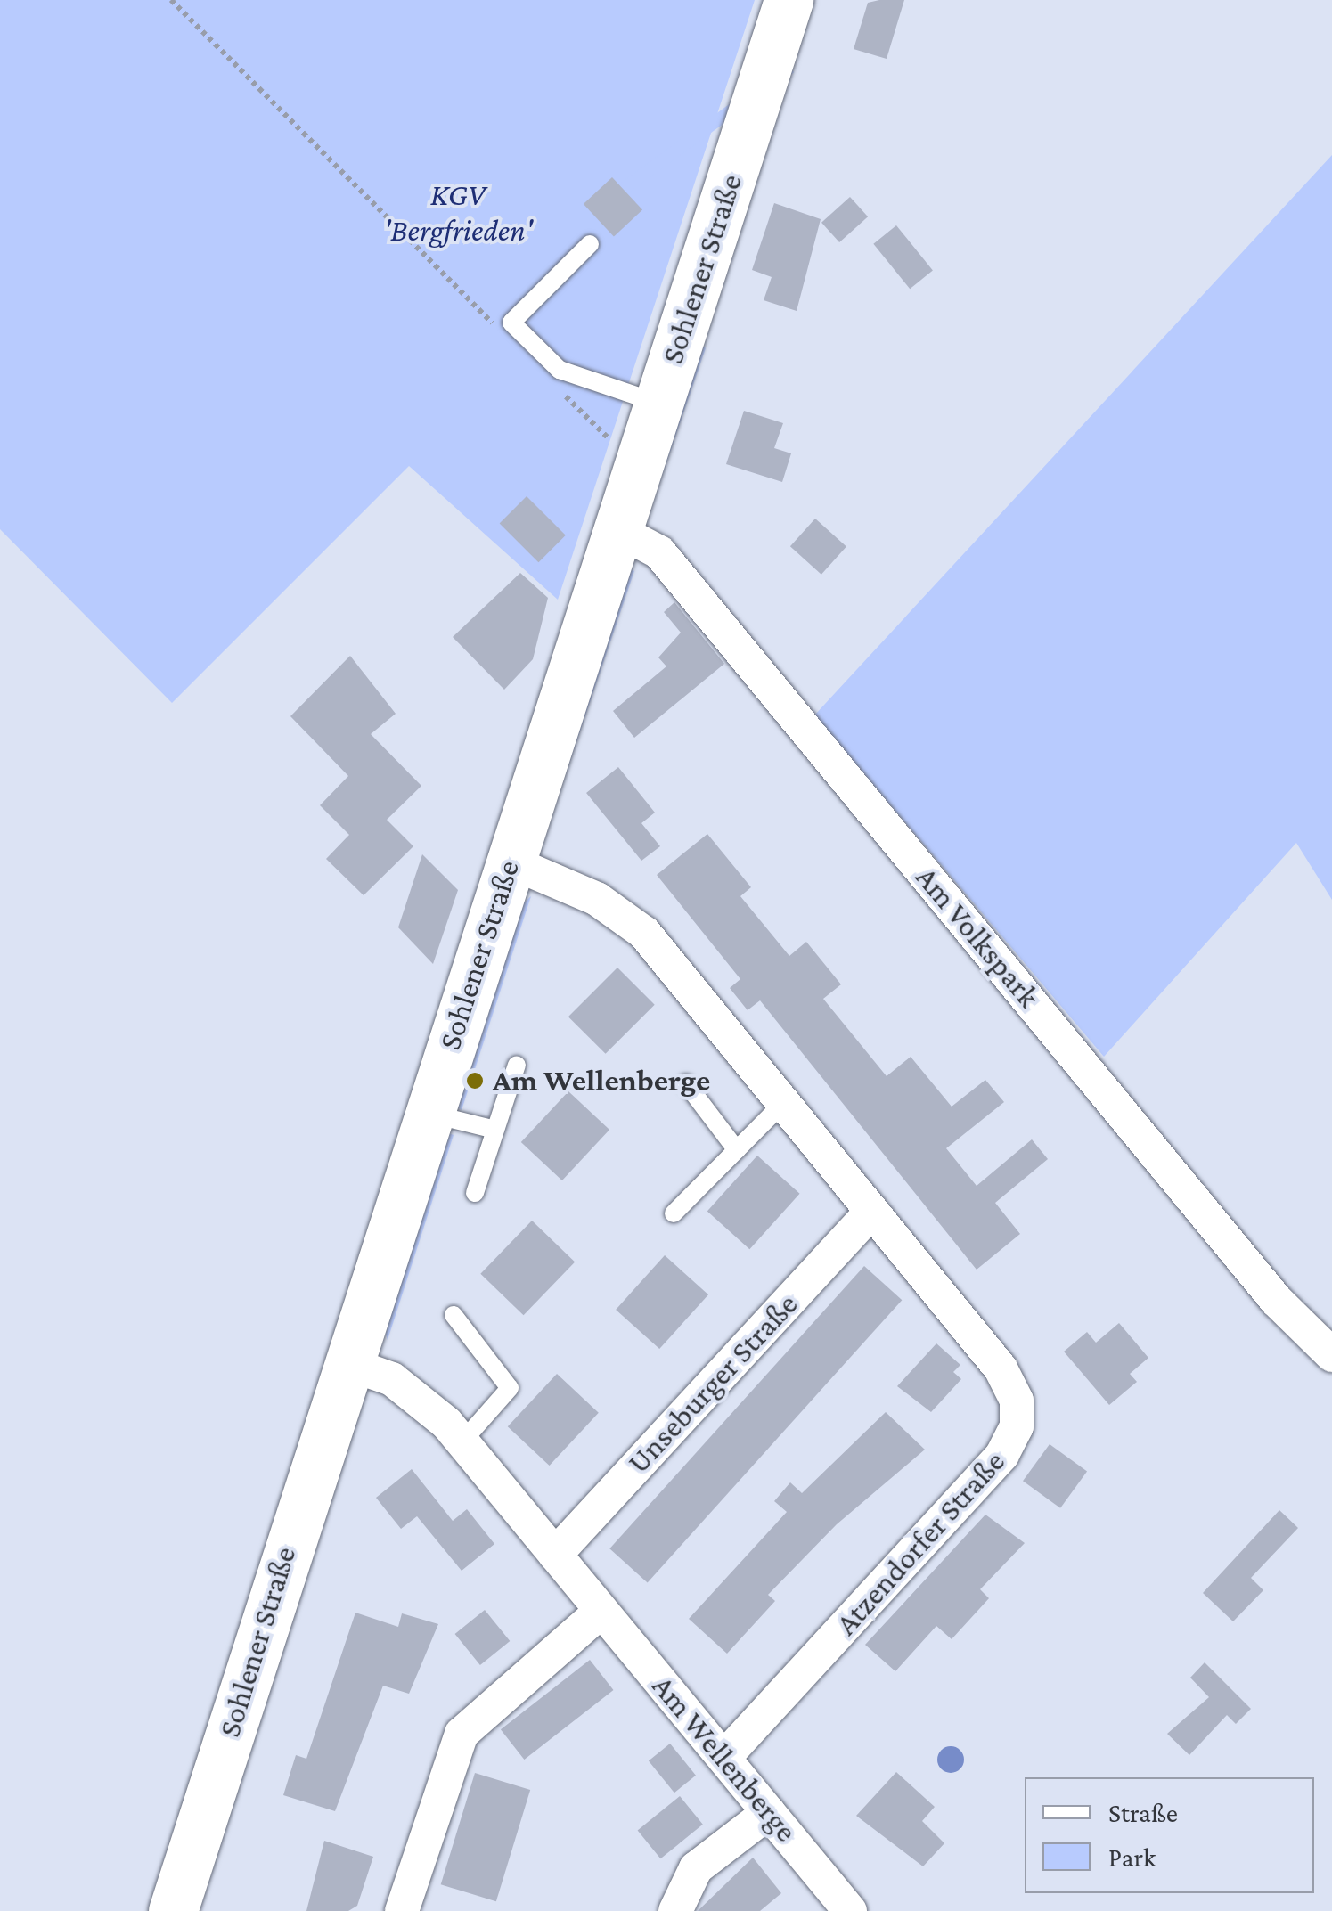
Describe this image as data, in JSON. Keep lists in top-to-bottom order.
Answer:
{
  "streets": {
    "street": [
      "Sohlener Straße",
      "Am Volkspark",
      "Unseburger Straße",
      "Atzendorfer Straße",
      "Am Wellenberge"
    ]
  },
  "crossings": [
    ["Sohlener Straße", "Am Volkspark"],
    ["Sohlener Straße", "Atzendorfer Straße"],
    ["Sohlener Straße", "Am Wellenberge"],
    ["Unseburger Straße", "Atzendorfer Straße"],
    ["Unseburger Straße", "Am Wellenberge"],
    ["Atzendorfer Straße", "Am Wellenberge"]
  ],
  "parks": ["KGV 'Bergfrieden'"],
  "places": ["Am Wellenberge"],
  "legend": ["Straße", "Park"]
}
